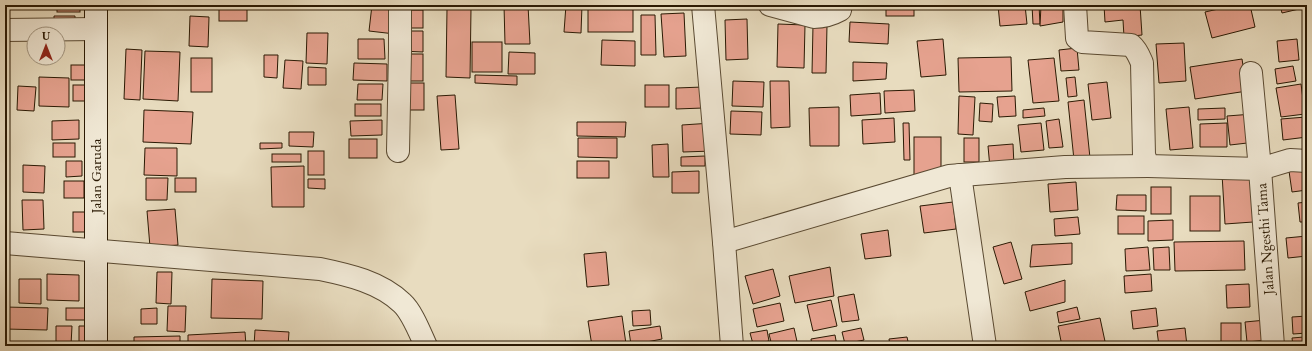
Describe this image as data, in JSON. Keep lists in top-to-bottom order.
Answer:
{
  "streets": {
    "street": ["Jalan Garuda", "Jalan Ngesthi Tama"]
  },
  "north": "top"
}
